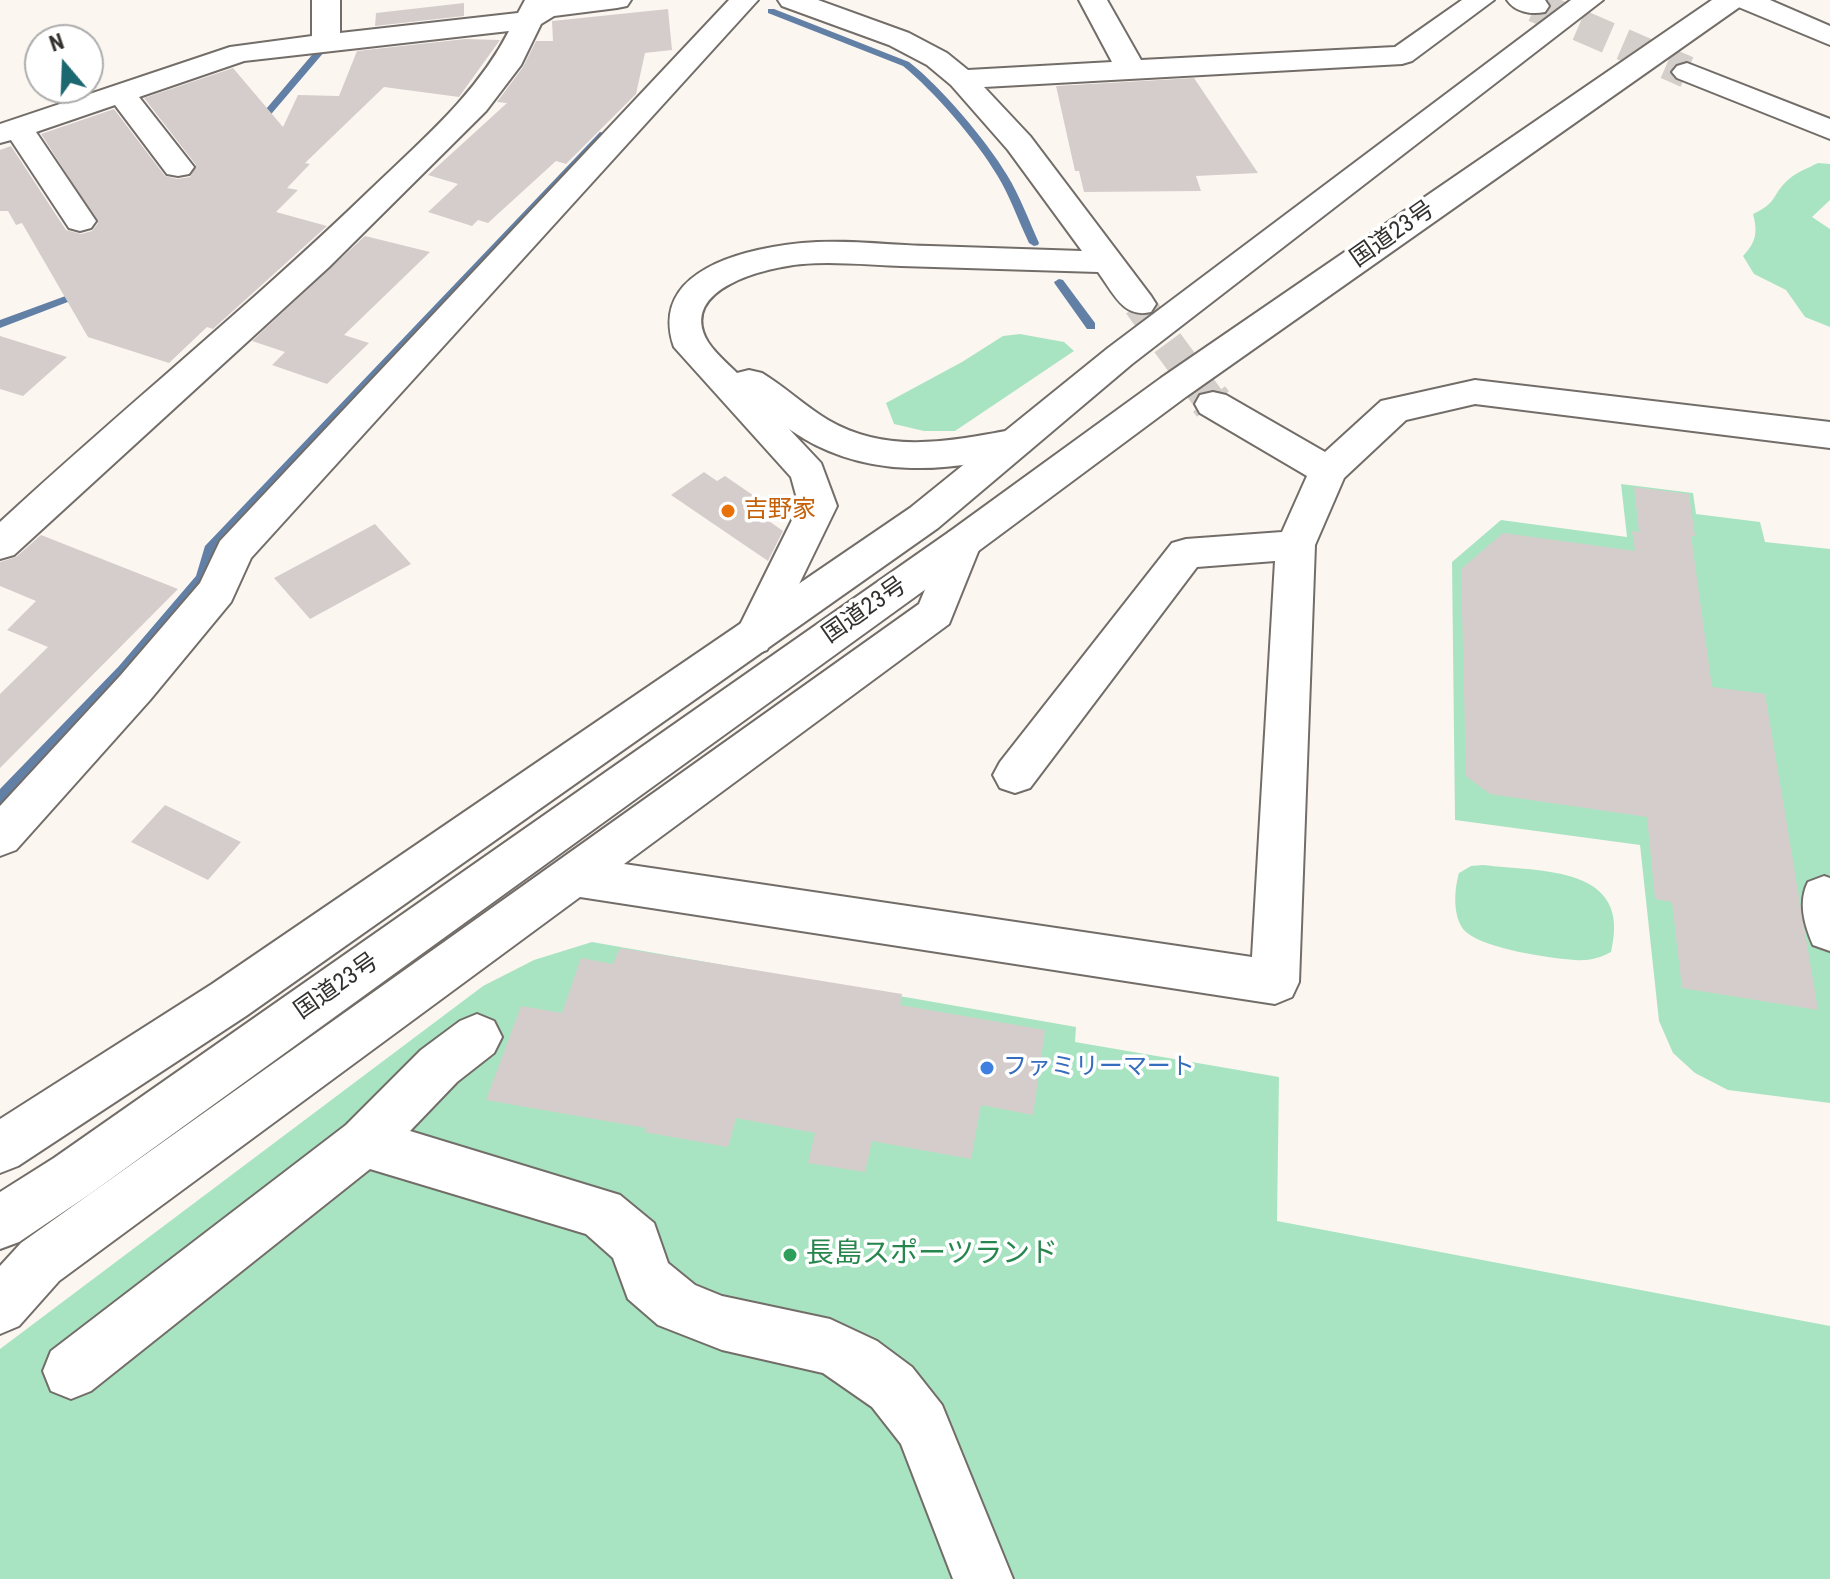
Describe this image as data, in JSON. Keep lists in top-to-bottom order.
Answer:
{
  "streets": {
    "main road": ["国道23号"]
  },
  "places": ["吉野家", "ファミリーマート", "長島スポーツランド"],
  "north": "top"
}
